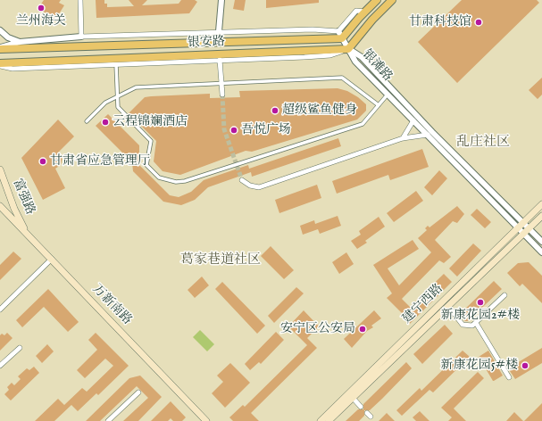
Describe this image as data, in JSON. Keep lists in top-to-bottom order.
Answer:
{
  "streets": {
    "main road": [
      "银安路",
      "富强路",
      "建宁西路",
      "万新南路"
    ],
    "street": ["银滩路"]
  },
  "crossings": [
    ["银安路", "银滩路"],
    ["银滩路", "建宁西路"],
    ["富强路", "万新南路"]
  ],
  "districts": ["乱庄社区", "葛家巷道社区"],
  "places": [
    "兰州海关",
    "甘肃科技馆",
    "超级鲨鱼健身",
    "云程锦斓酒店",
    "吾悦广场",
    "甘肃省应急管理厅",
    "新康花园2#楼",
    "安宁区公安局",
    "新康花园5#楼"
  ]
}
